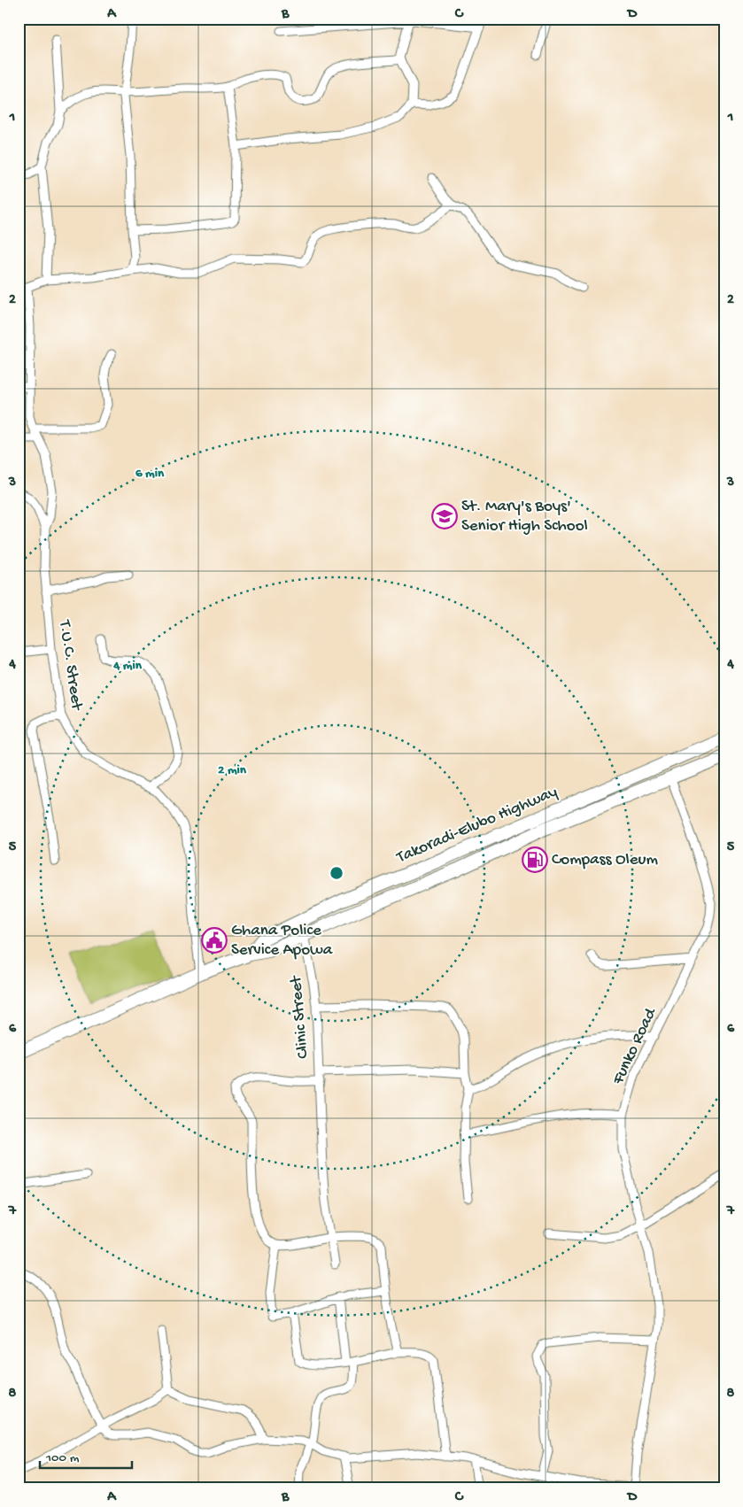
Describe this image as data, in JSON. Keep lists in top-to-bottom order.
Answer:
{
  "streets": {
    "highway": ["Takoradi-Elubo Highway"],
    "street": ["T.U.C. Street", "Clinic Street", "Funko Road"]
  },
  "crossings": [
    ["T.U.C. Street", "Takoradi-Elubo Highway"],
    ["Takoradi-Elubo Highway", "Clinic Street"],
    ["Takoradi-Elubo Highway", "Funko Road"]
  ],
  "places": {
    "school or university": ["St. Mary's Boys' Senior High School"],
    "fuel station": ["Compass Oleum"],
    "public building": ["Ghana Police Service Apowa"]
  },
  "scale_bar": "100 m",
  "grid": {
    "columns": [
      "A",
      "B",
      "C",
      "D"
    ],
    "rows": [
      "1",
      "2",
      "3",
      "4",
      "5",
      "6",
      "7",
      "8"
    ]
  },
  "rings": ["6 min", "4 min", "2 min"]
}
